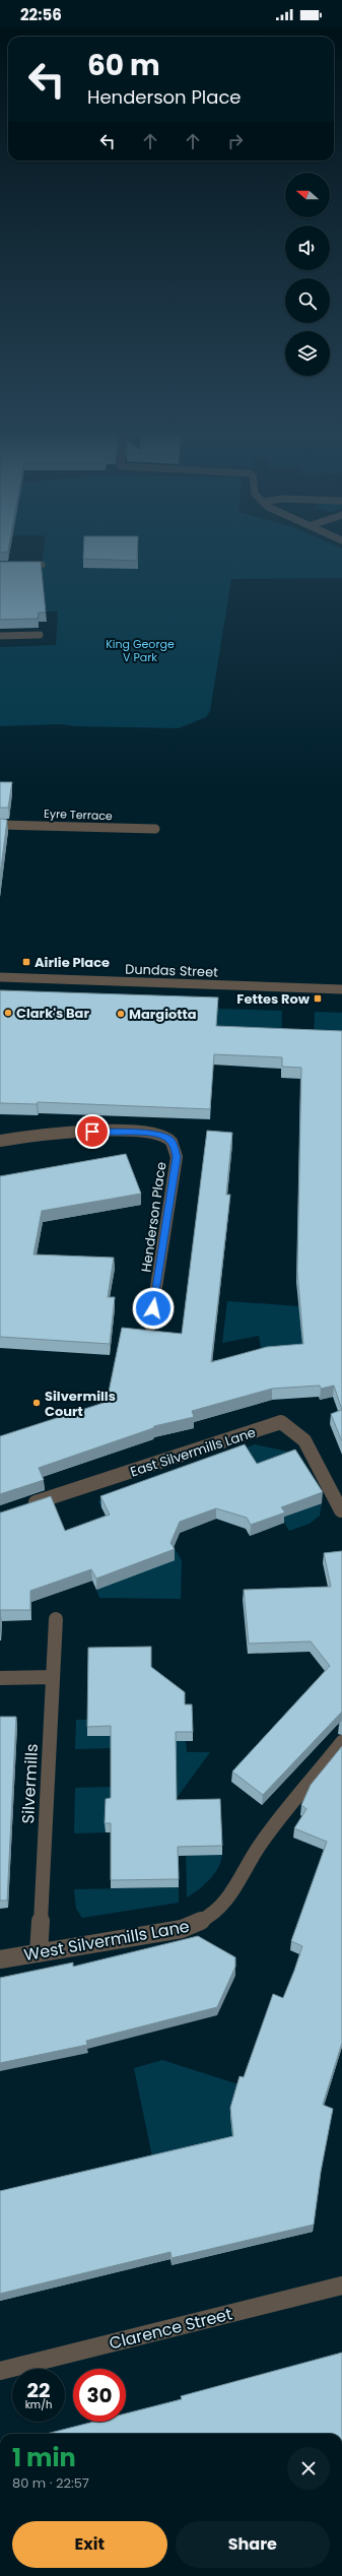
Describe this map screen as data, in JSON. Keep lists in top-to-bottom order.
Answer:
{
  "streets": {
    "street": [
      "Eyre Terrace",
      "Dundas Street",
      "Henderson Place",
      "East Silvermills Lane",
      "Silvermills",
      "West Silvermills Lane",
      "Clarence Street"
    ]
  },
  "crossings": [
    ["Silvermills", "West Silvermills Lane"]
  ],
  "parks": ["King George V Park"],
  "places": {
    "transit": ["Airlie Place", "Fettes Row"],
    "other": ["Clark's Bar", "Margiotta", "Silvermills Court"]
  },
  "north": "left",
  "page": {
    "status": "22:56",
    "turn": ["60 m", "Henderson Place"],
    "speed": "22 km/h",
    "limit": "30",
    "heading": ["1 min", "80 m · 22:57"],
    "buttons": ["Exit", "Share"]
  }
}
